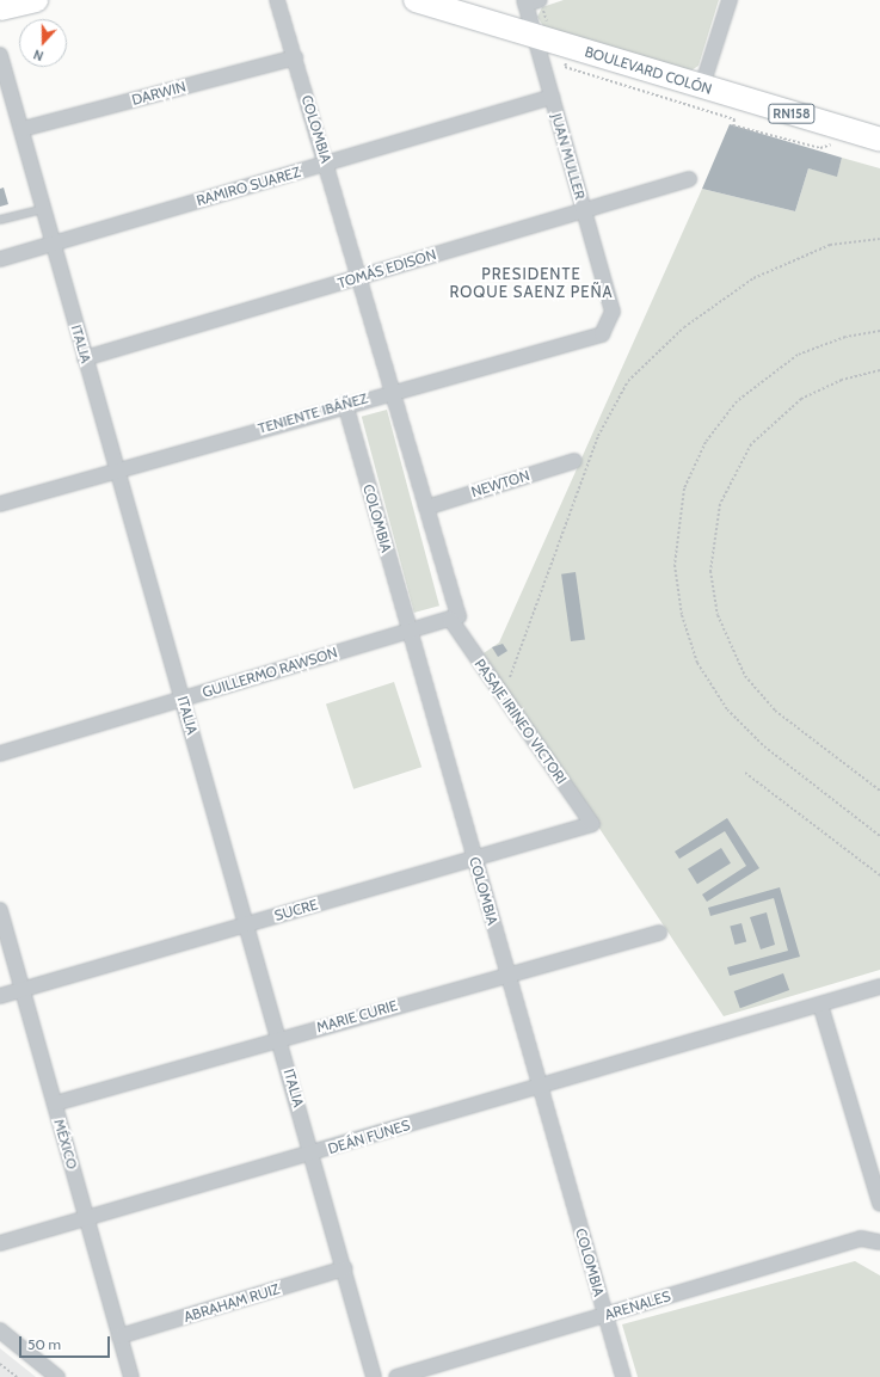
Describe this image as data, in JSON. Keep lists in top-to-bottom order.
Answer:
{
  "streets": {
    "highway": ["BOULEVARD COLÓN", "RN158"],
    "street": [
      "DARWIN",
      "COLOMBIA",
      "JUAN MULLER",
      "RAMIRO SUAREZ",
      "TOMÁS EDISON",
      "ITALIA",
      "TENIENTE IBÁÑEZ",
      "NEWTON",
      "GUILLERMO RAWSON",
      "PASAJE IRINEO VICTORI",
      "SUCRE",
      "MARIE CURIE",
      "DEÁN FUNES",
      "MÉXICO",
      "ABRAHAM RUIZ",
      "ARENALES"
    ]
  },
  "crossings": [
    ["BOULEVARD COLÓN", "JUAN MULLER"],
    ["DARWIN", "COLOMBIA"],
    ["DARWIN", "ITALIA"],
    ["COLOMBIA", "RAMIRO SUAREZ"],
    ["COLOMBIA", "TOMÁS EDISON"],
    ["COLOMBIA", "TENIENTE IBÁÑEZ"],
    ["COLOMBIA", "NEWTON"],
    ["COLOMBIA", "GUILLERMO RAWSON"],
    ["COLOMBIA", "PASAJE IRINEO VICTORI"],
    ["COLOMBIA", "SUCRE"],
    ["COLOMBIA", "MARIE CURIE"],
    ["COLOMBIA", "DEÁN FUNES"],
    ["COLOMBIA", "ARENALES"],
    ["JUAN MULLER", "RAMIRO SUAREZ"],
    ["JUAN MULLER", "TOMÁS EDISON"],
    ["JUAN MULLER", "TENIENTE IBÁÑEZ"],
    ["RAMIRO SUAREZ", "ITALIA"],
    ["TOMÁS EDISON", "ITALIA"],
    ["ITALIA", "TENIENTE IBÁÑEZ"],
    ["ITALIA", "GUILLERMO RAWSON"],
    ["ITALIA", "SUCRE"],
    ["ITALIA", "MARIE CURIE"],
    ["ITALIA", "DEÁN FUNES"],
    ["ITALIA", "ABRAHAM RUIZ"],
    ["GUILLERMO RAWSON", "PASAJE IRINEO VICTORI"],
    ["PASAJE IRINEO VICTORI", "SUCRE"],
    ["SUCRE", "MÉXICO"],
    ["MARIE CURIE", "MÉXICO"],
    ["DEÁN FUNES", "MÉXICO"],
    ["MÉXICO", "ABRAHAM RUIZ"]
  ],
  "districts": ["PRESIDENTE ROQUE SAENZ PEÑA"],
  "scale_bar": "50 m",
  "north": "bottom"
}
